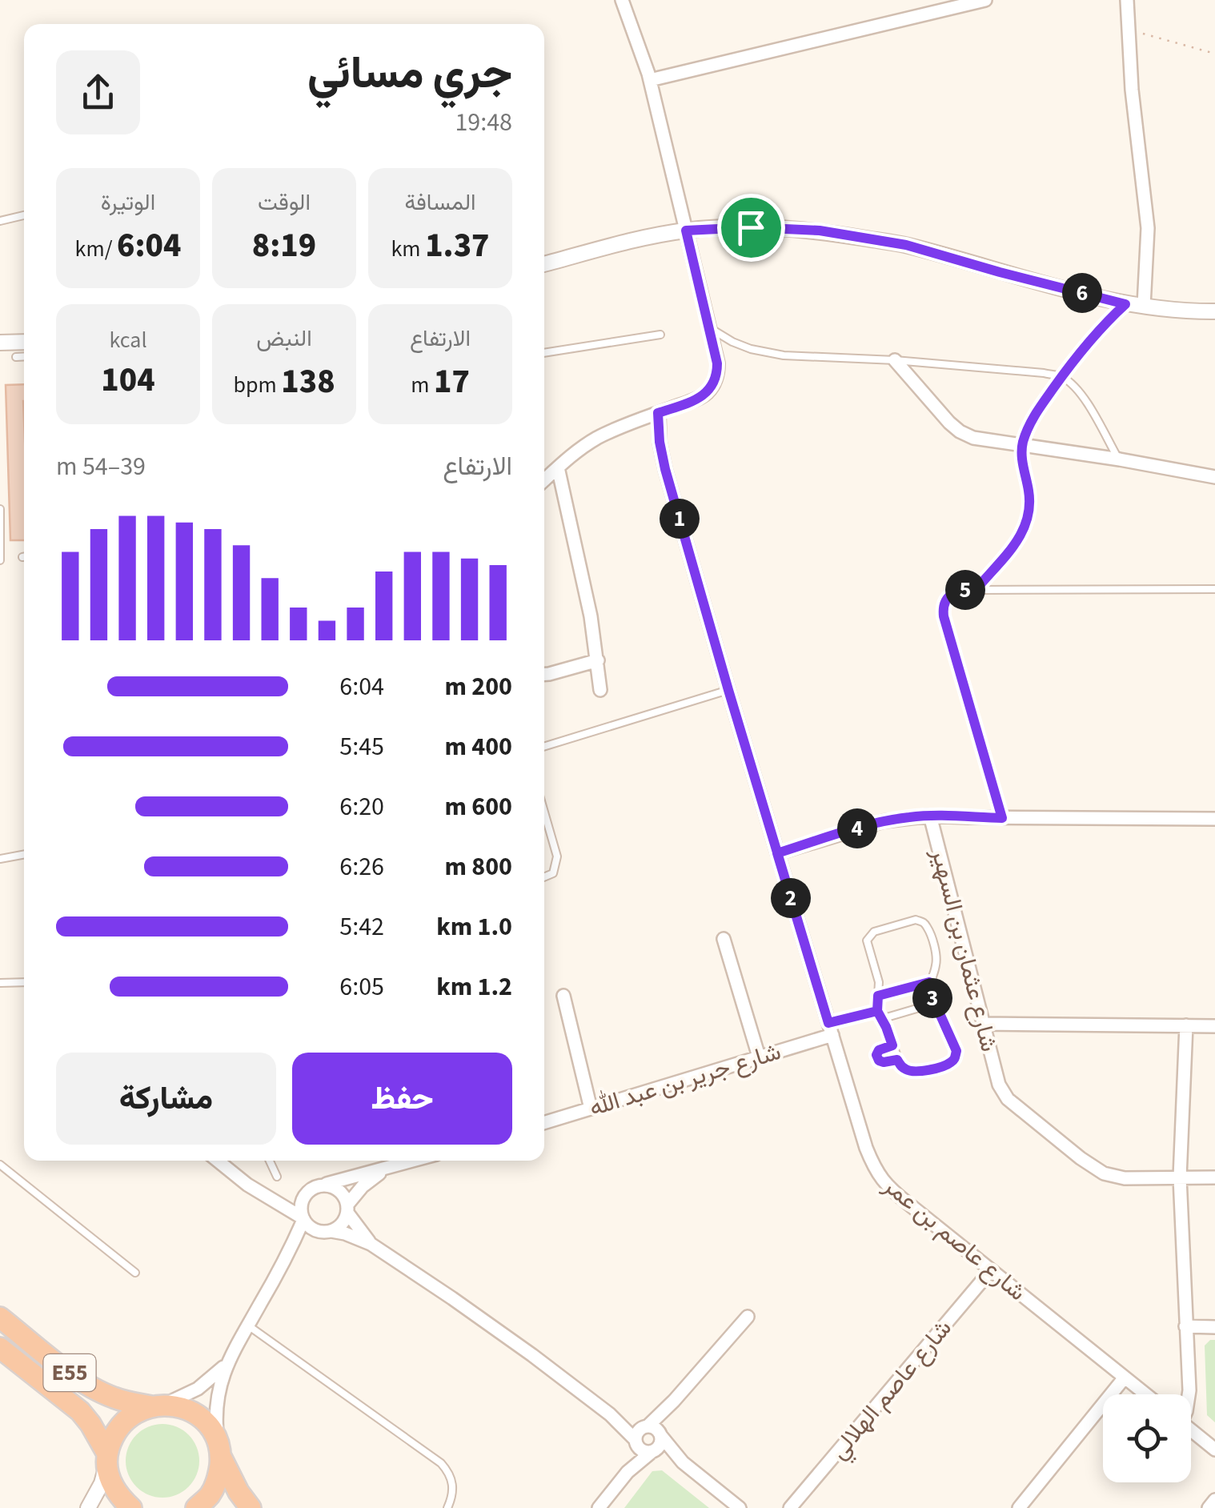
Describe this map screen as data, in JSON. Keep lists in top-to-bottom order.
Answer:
{
  "streets": {
    "highway": ["E55"],
    "street": [
      "شارع عثمان بن السهير",
      "شارع جرير بن عبد الله",
      "شارع عاصم بن عمر",
      "شارع عاصم الهلالي"
    ]
  },
  "crossings": [
    ["شارع جرير بن عبد الله", "شارع عاصم بن عمر"],
    ["شارع عاصم بن عمر", "شارع عاصم الهلالي"]
  ],
  "page": {
    "heading": ["جري مسائي", "19:48"],
    "stats": [
      ["المسافة", "1.37 km"],
      ["الوقت", "8:19"],
      ["الوتيرة", "6:04 /km"],
      ["الارتفاع", "17 m"],
      ["النبض", "138 bpm"],
      ["kcal", "104"]
    ],
    "pins": [
      "6",
      "1",
      "5",
      "4",
      "2",
      "3"
    ],
    "chart": ["الارتفاع", "39–54 m"],
    "list": [
      {
        "name": "200 m",
        "note": "6:04"
      },
      {
        "name": "400 m",
        "note": "5:45"
      },
      {
        "name": "600 m",
        "note": "6:20"
      },
      {
        "name": "800 m",
        "note": "6:26"
      },
      {
        "name": "1.0 km",
        "note": "5:42"
      },
      {
        "name": "1.2 km",
        "note": "6:05"
      }
    ],
    "buttons": ["حفظ", "مشاركة"]
  }
}
